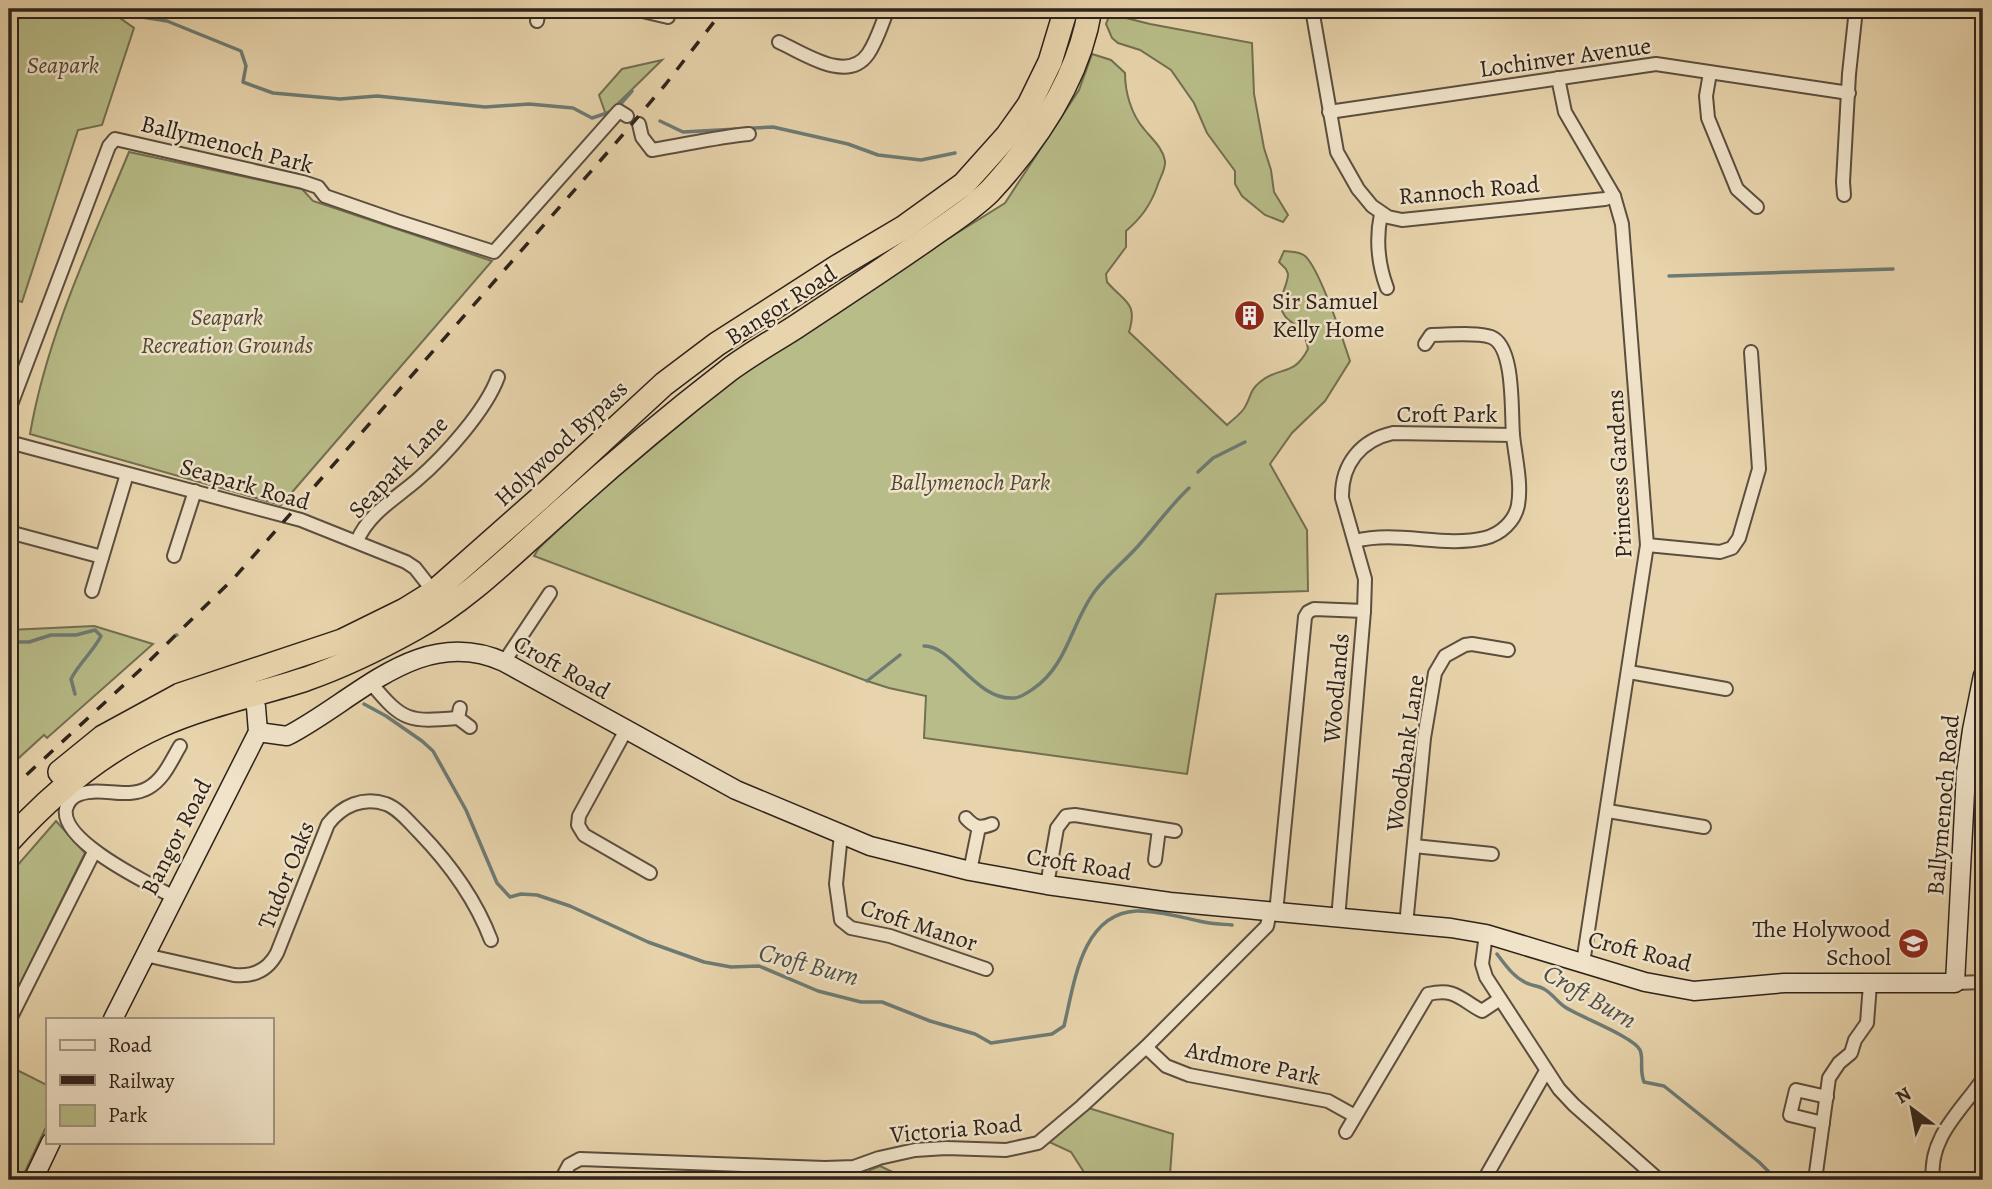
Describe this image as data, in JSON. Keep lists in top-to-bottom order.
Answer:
{
  "streets": {
    "highway": ["Bangor Road"],
    "street": [
      "Lochinver Avenue",
      "Ballymenoch Park",
      "Rannoch Road",
      "Croft Park",
      "Seapark Lane",
      "Princess Gardens",
      "Seapark Road",
      "Croft Road",
      "Woodlands",
      "Woodbank Lane",
      "Ballymenoch Road",
      "Tudor Oaks",
      "Croft Manor",
      "Ardmore Park",
      "Victoria Road"
    ]
  },
  "crossings": [
    ["Lochinver Avenue", "Rannoch Road"],
    ["Lochinver Avenue", "Princess Gardens"],
    ["Rannoch Road", "Princess Gardens"],
    ["Bangor Road", "Seapark Road"],
    ["Bangor Road", "Croft Road"],
    ["Bangor Road", "Tudor Oaks"],
    ["Croft Park", "Woodlands"],
    ["Seapark Lane", "Seapark Road"],
    ["Princess Gardens", "Croft Road"],
    ["Croft Road", "Woodlands"],
    ["Croft Road", "Woodbank Lane"],
    ["Croft Road", "Ballymenoch Road"],
    ["Croft Road", "Croft Manor"],
    ["Croft Road", "Victoria Road"],
    ["Woodlands", "Victoria Road"],
    ["Ardmore Park", "Victoria Road"]
  ],
  "water": ["Croft Burn"],
  "parks": ["Seapark", "Seapark Recreation Grounds", "Ballymenoch Park"],
  "places": {
    "building": ["Sir Samuel Kelly Home"],
    "school or university": ["The Holywood School"]
  },
  "legend": ["Road", "Railway", "Park"],
  "north": "top left"
}
